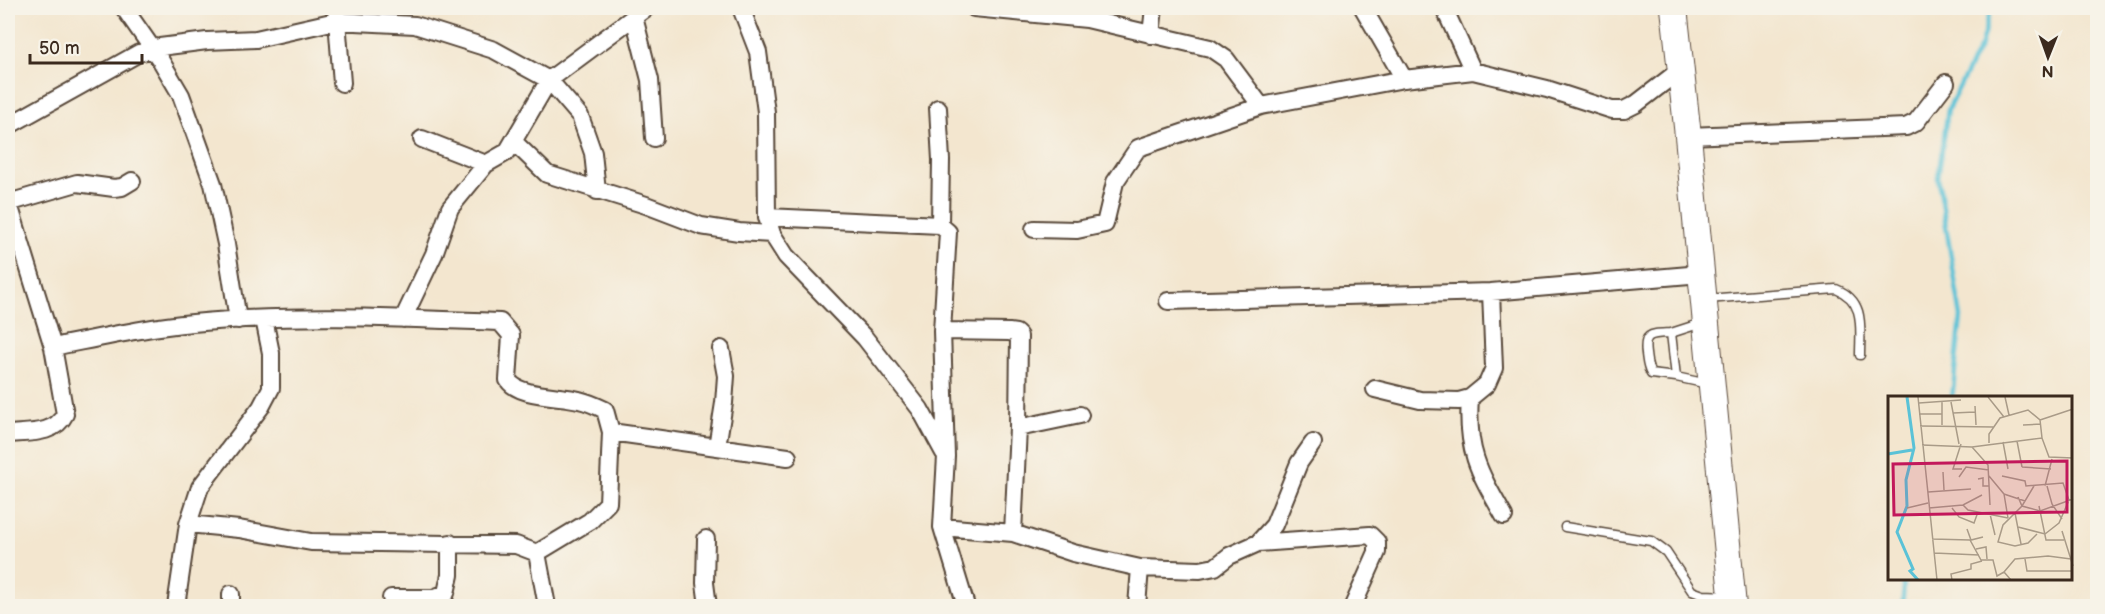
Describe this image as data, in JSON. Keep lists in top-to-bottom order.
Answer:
{
  "scale_bar": "50 m",
  "north": "bottom"
}
